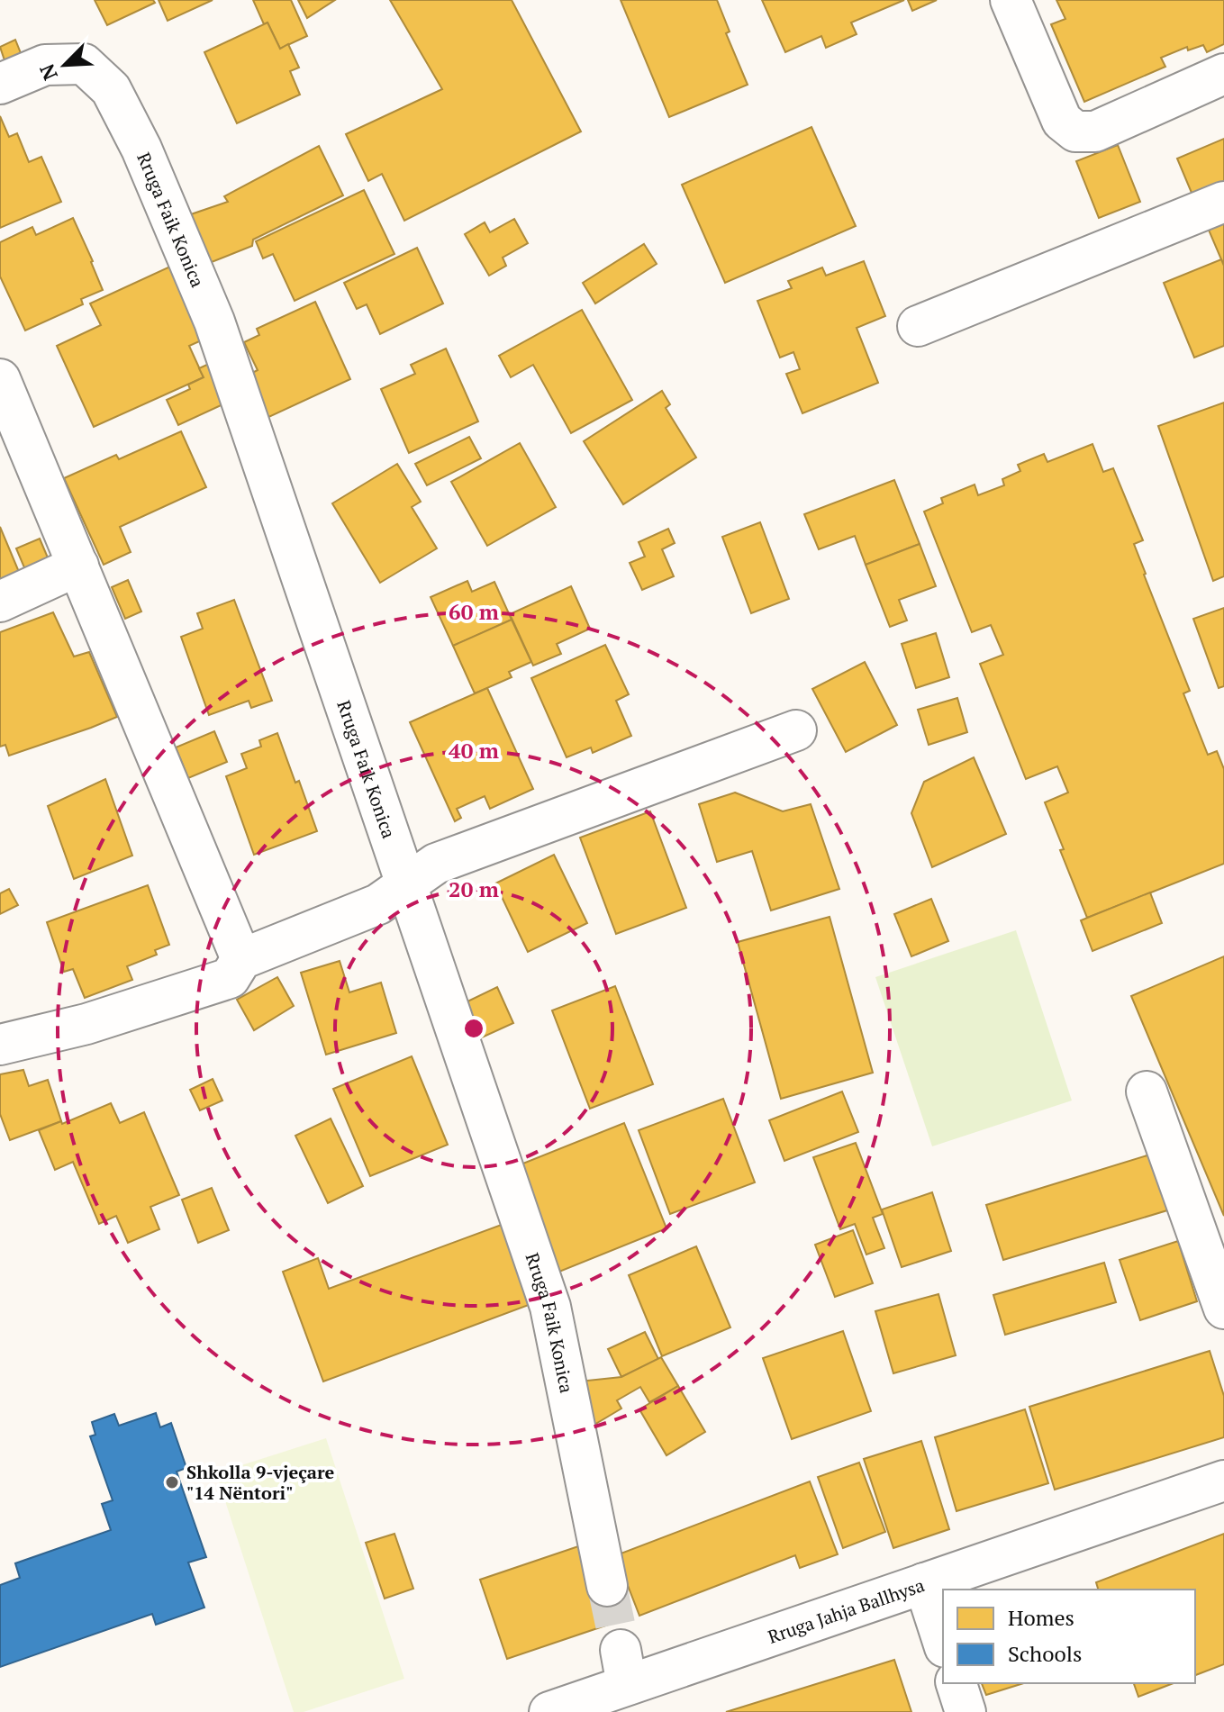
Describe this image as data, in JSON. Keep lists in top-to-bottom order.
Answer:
{
  "streets": {
    "street": ["Rruga Faik Konica", "Rruga Jahja Ballhysa"]
  },
  "places": ["Shkolla 9-vjeçare \"14 Nëntori\""],
  "legend": ["Homes", "Schools"],
  "north": "bottom left",
  "rings": ["60 m", "40 m", "20 m"]
}
